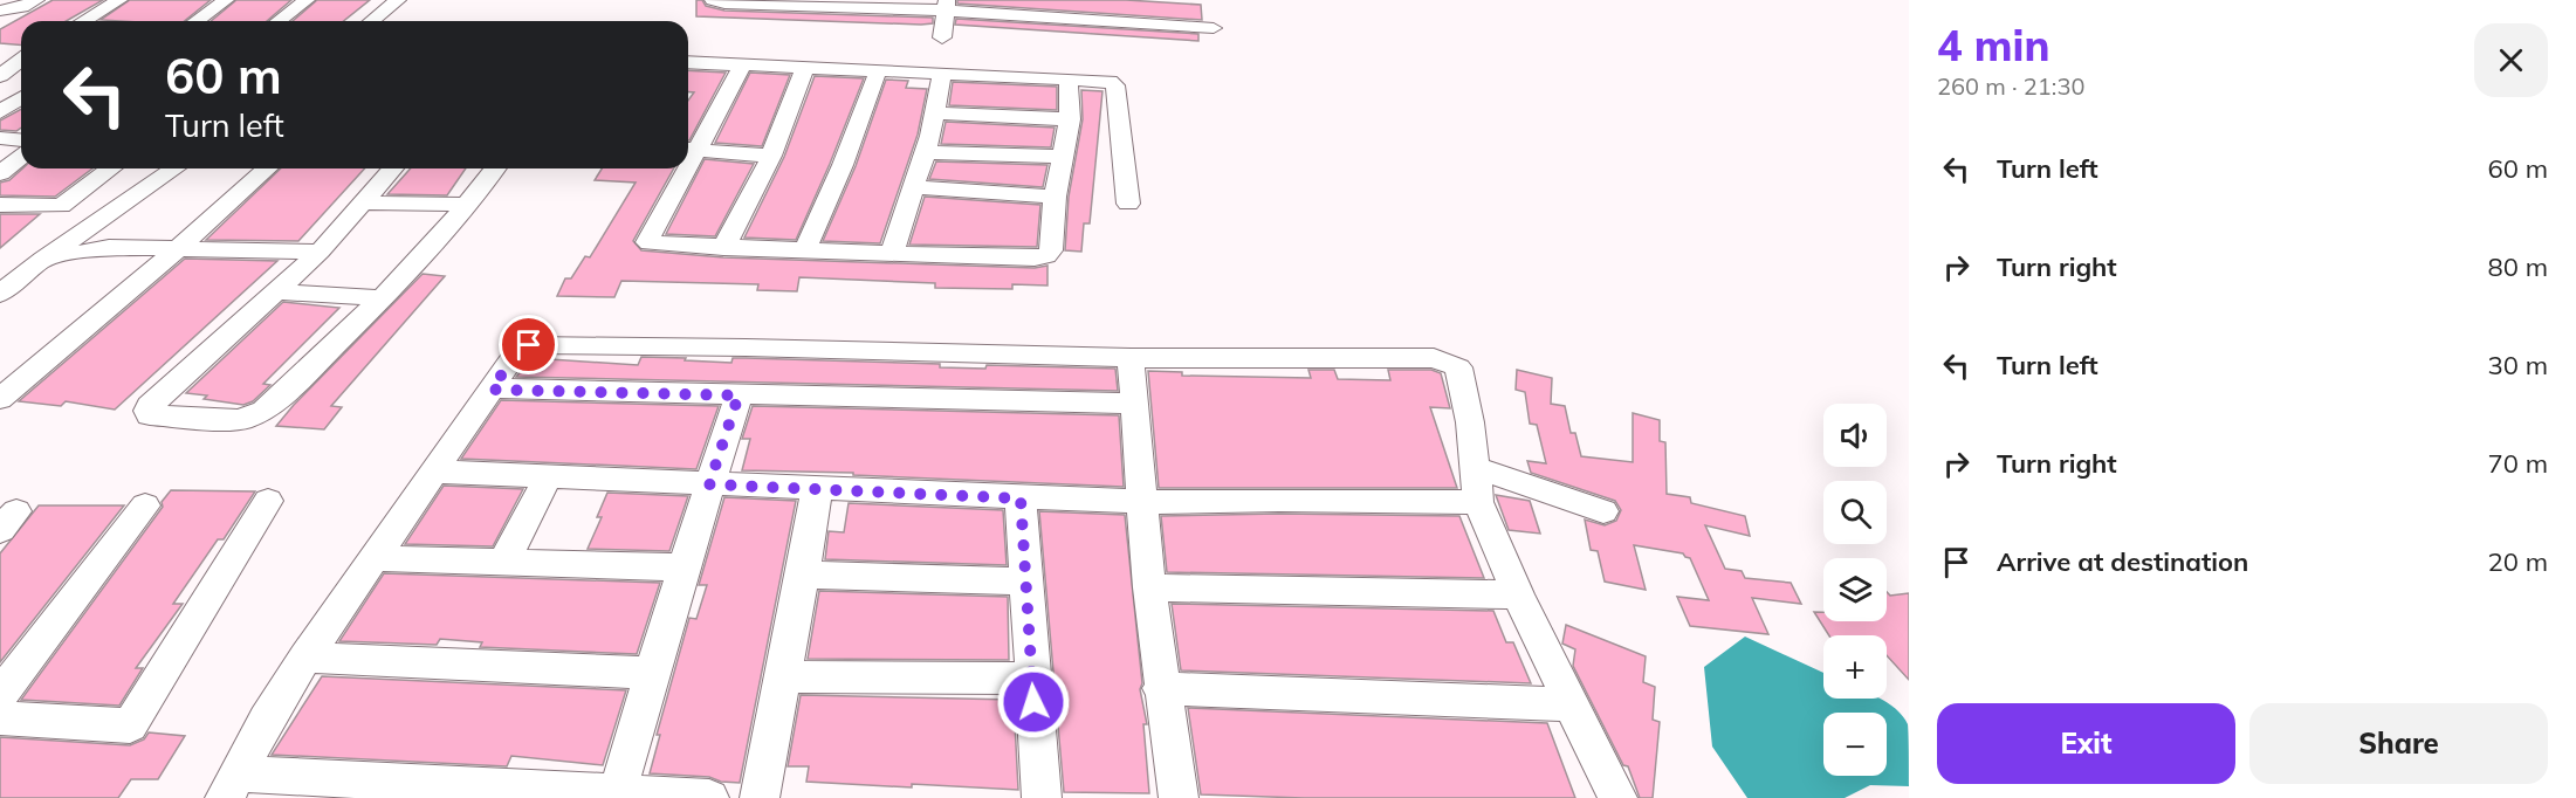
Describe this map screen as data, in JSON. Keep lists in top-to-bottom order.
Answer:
{
  "page": {
    "heading": ["4 min", "260 m · 21:30"],
    "turn": ["60 m", "Turn left"],
    "list": [
      {
        "name": "Turn left",
        "value": "60 m"
      },
      {
        "name": "Turn right",
        "value": "80 m"
      },
      {
        "name": "Turn left",
        "value": "30 m"
      },
      {
        "name": "Turn right",
        "value": "70 m"
      },
      {
        "name": "Arrive at destination",
        "value": "20 m"
      }
    ],
    "map_buttons": ["+", "−"],
    "buttons": ["Exit", "Share"]
  }
}
